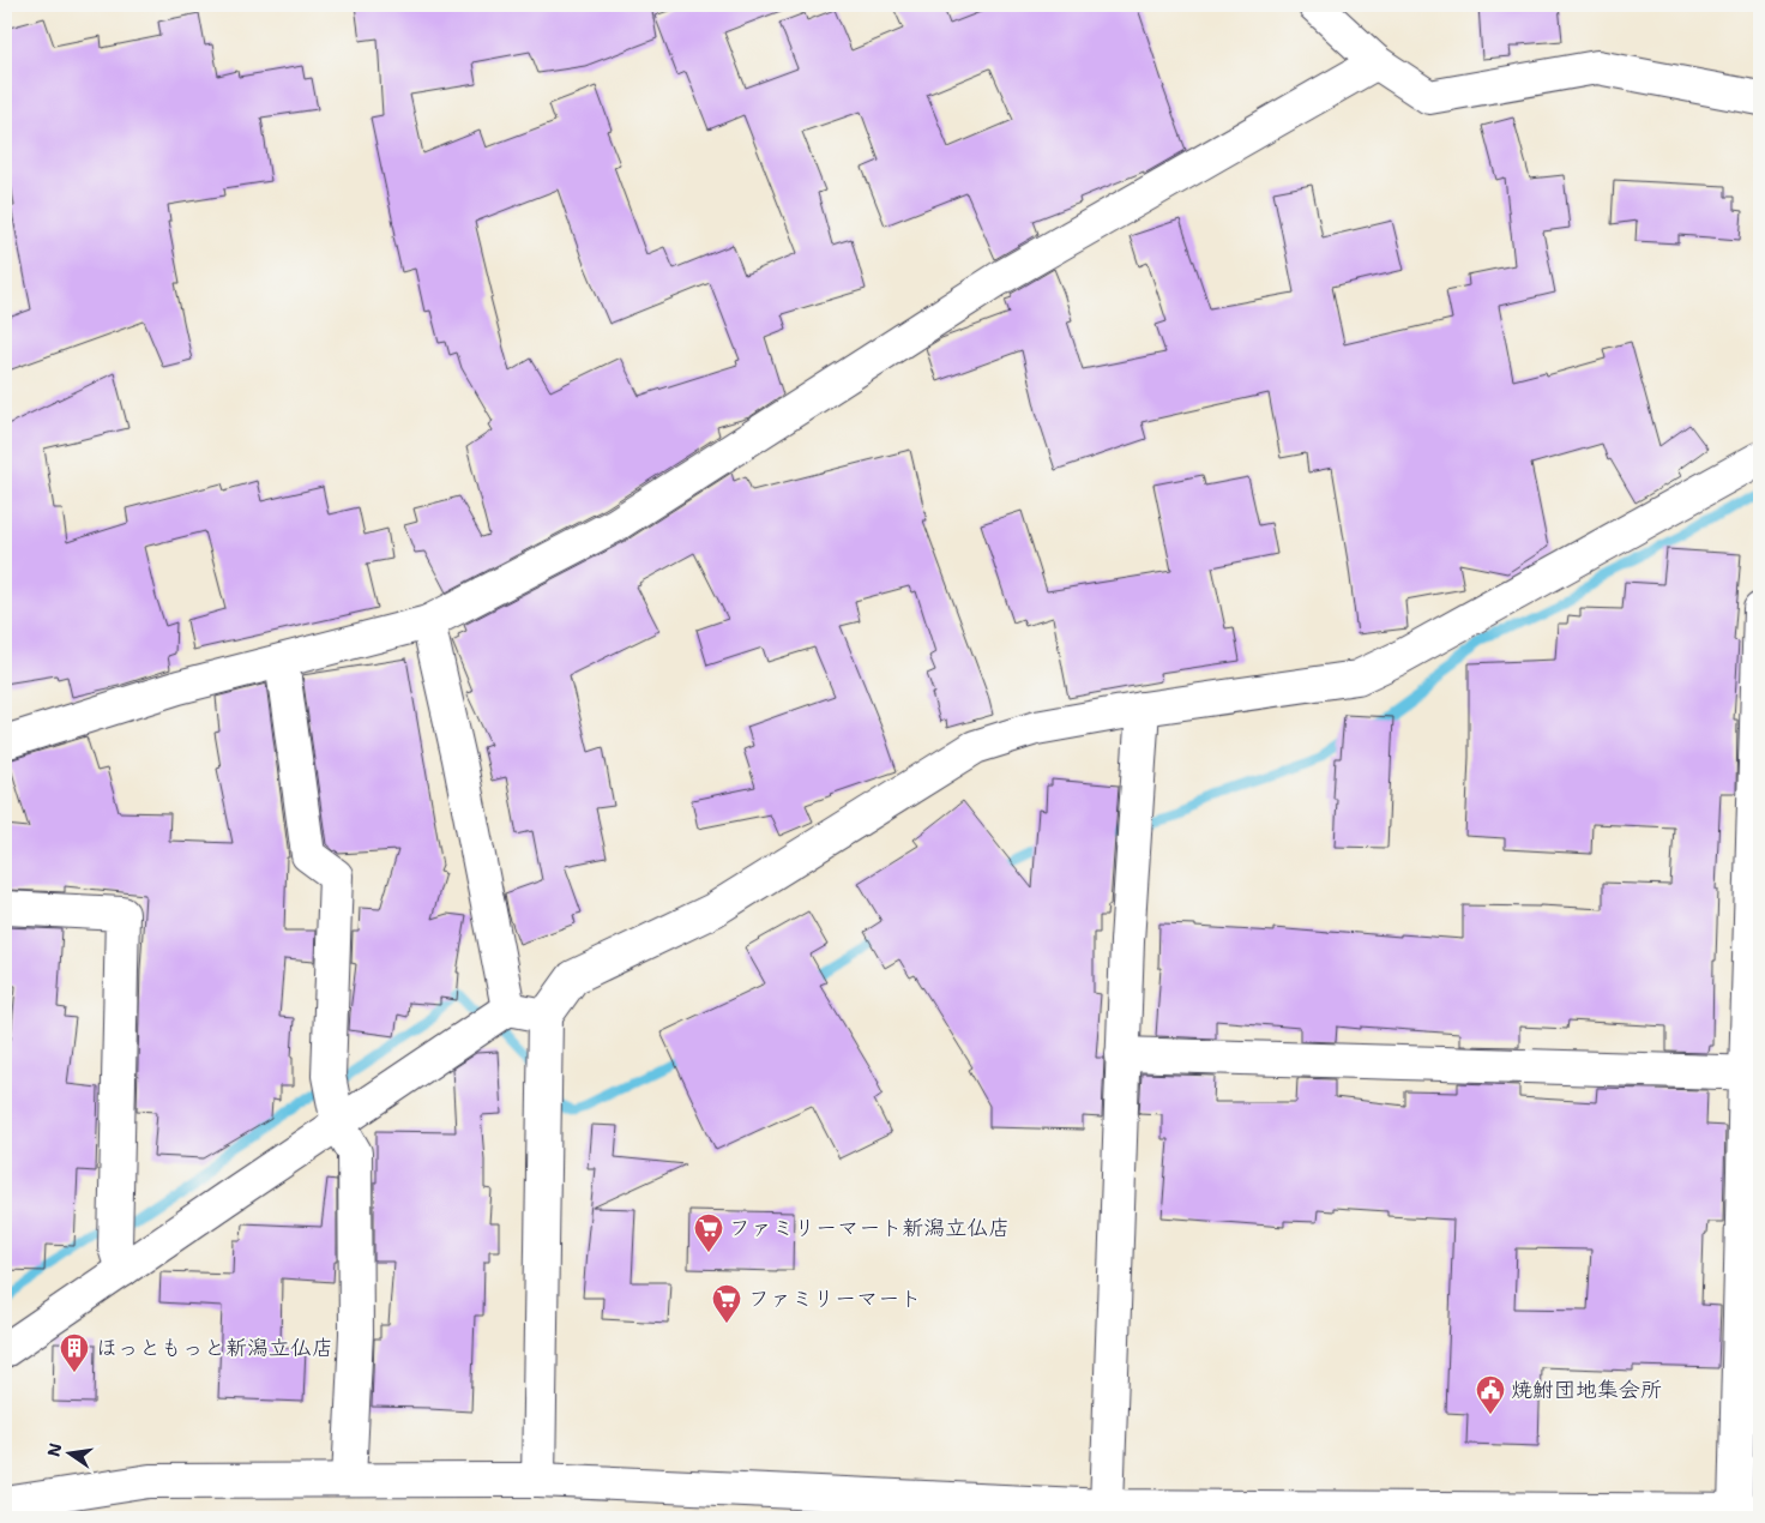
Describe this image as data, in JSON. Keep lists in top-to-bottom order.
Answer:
{
  "places": {
    "supermarket": ["ファミリーマート新潟立仏店", "ファミリーマート"],
    "building": ["ほっともっと新潟立仏店"],
    "public building": ["焼鮒団地集会所"]
  },
  "north": "left"
}
